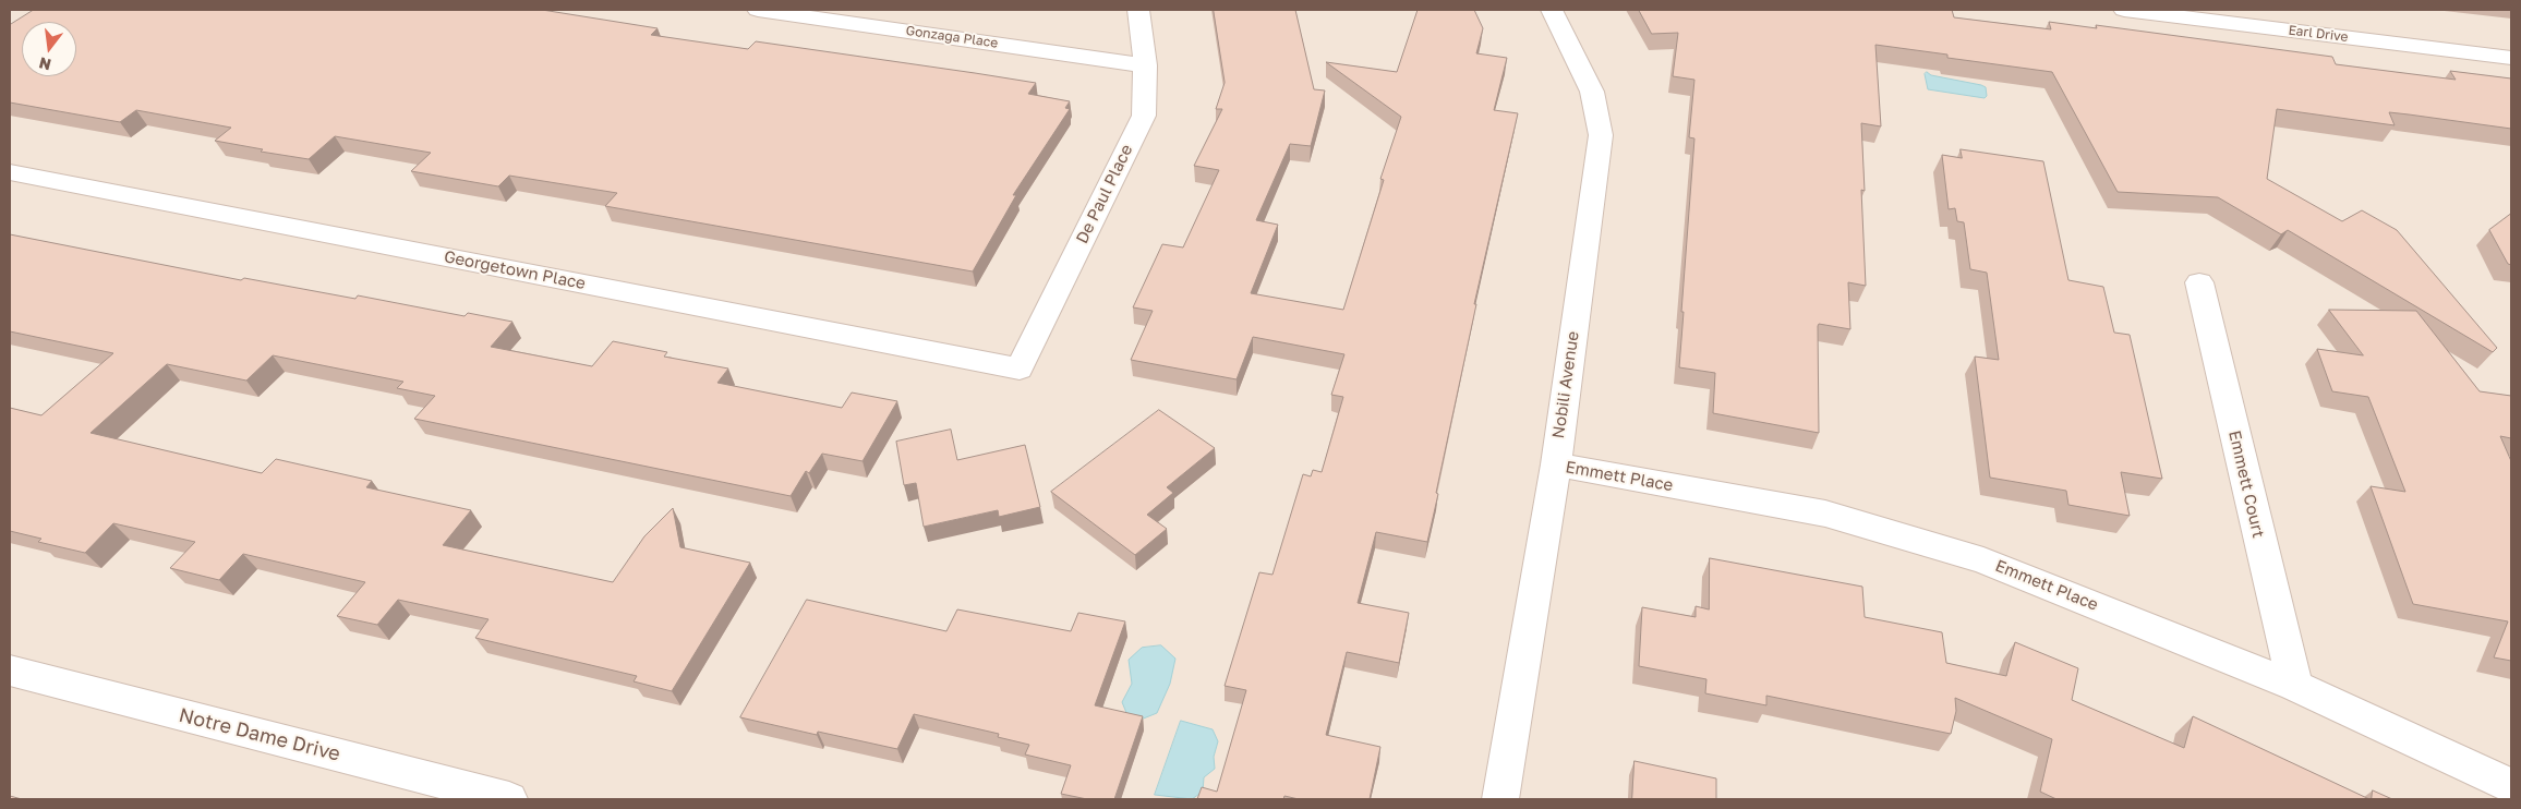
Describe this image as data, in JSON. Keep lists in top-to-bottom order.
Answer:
{
  "streets": {
    "street": [
      "Earl Drive",
      "Gonzaga Place",
      "De Paul Place",
      "Georgetown Place",
      "Nobili Avenue",
      "Emmett Place",
      "Emmett Court",
      "Notre Dame Drive"
    ]
  },
  "crossings": [
    ["Gonzaga Place", "De Paul Place"],
    ["De Paul Place", "Georgetown Place"],
    ["Nobili Avenue", "Emmett Place"],
    ["Emmett Place", "Emmett Court"]
  ],
  "north": "bottom"
}
